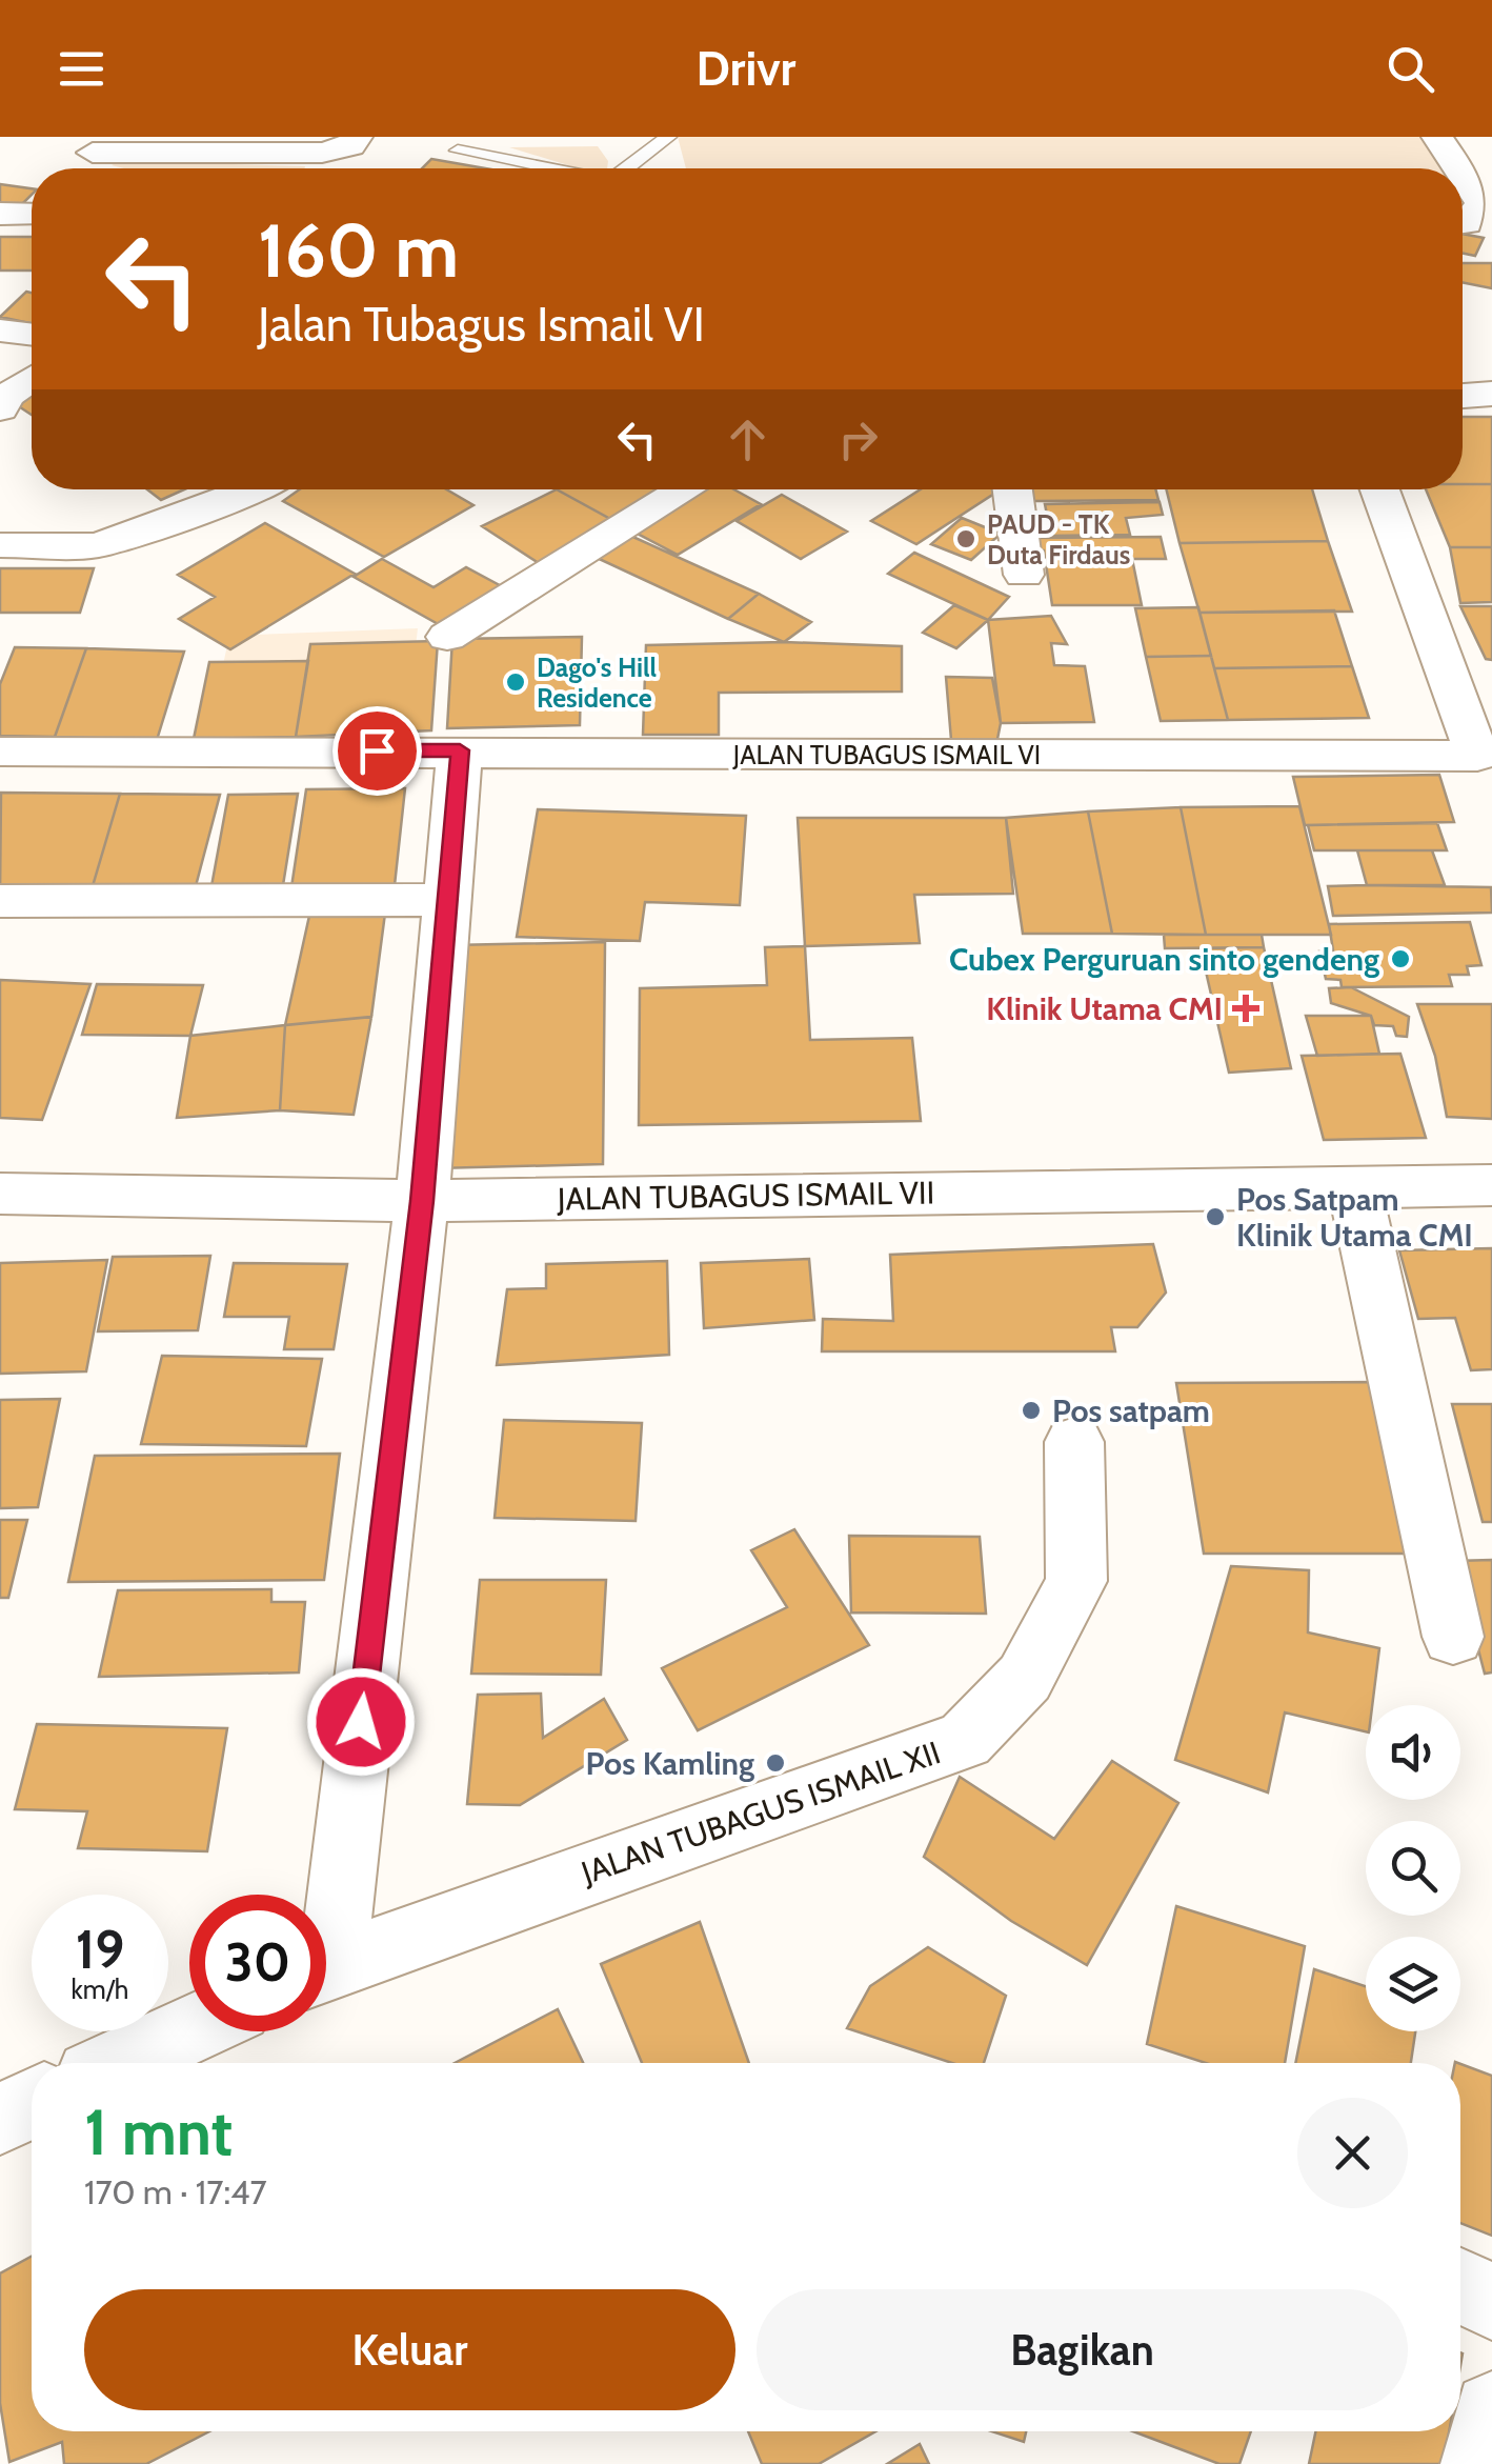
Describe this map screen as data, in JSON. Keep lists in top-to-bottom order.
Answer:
{
  "streets": {
    "street": ["JALAN TUBAGUS ISMAIL VI", "JALAN TUBAGUS ISMAIL VII", "JALAN TUBAGUS ISMAIL XII"]
  },
  "places": {
    "other": [
      "PAUD - TK Duta Firdaus",
      "Dago's Hill Residence",
      "Cubex Perguruan sinto gendeng",
      "Pos Satpam Klinik Utama CMI",
      "Pos satpam",
      "Pos Kamling"
    ],
    "health": ["Klinik Utama CMI"]
  },
  "page": {
    "header": "Drivr",
    "turn": ["160 m", "Jalan Tubagus Ismail VI"],
    "speed": "19 km/h",
    "limit": "30",
    "heading": ["1 mnt", "170 m · 17:47"],
    "buttons": ["Keluar", "Bagikan"]
  }
}
